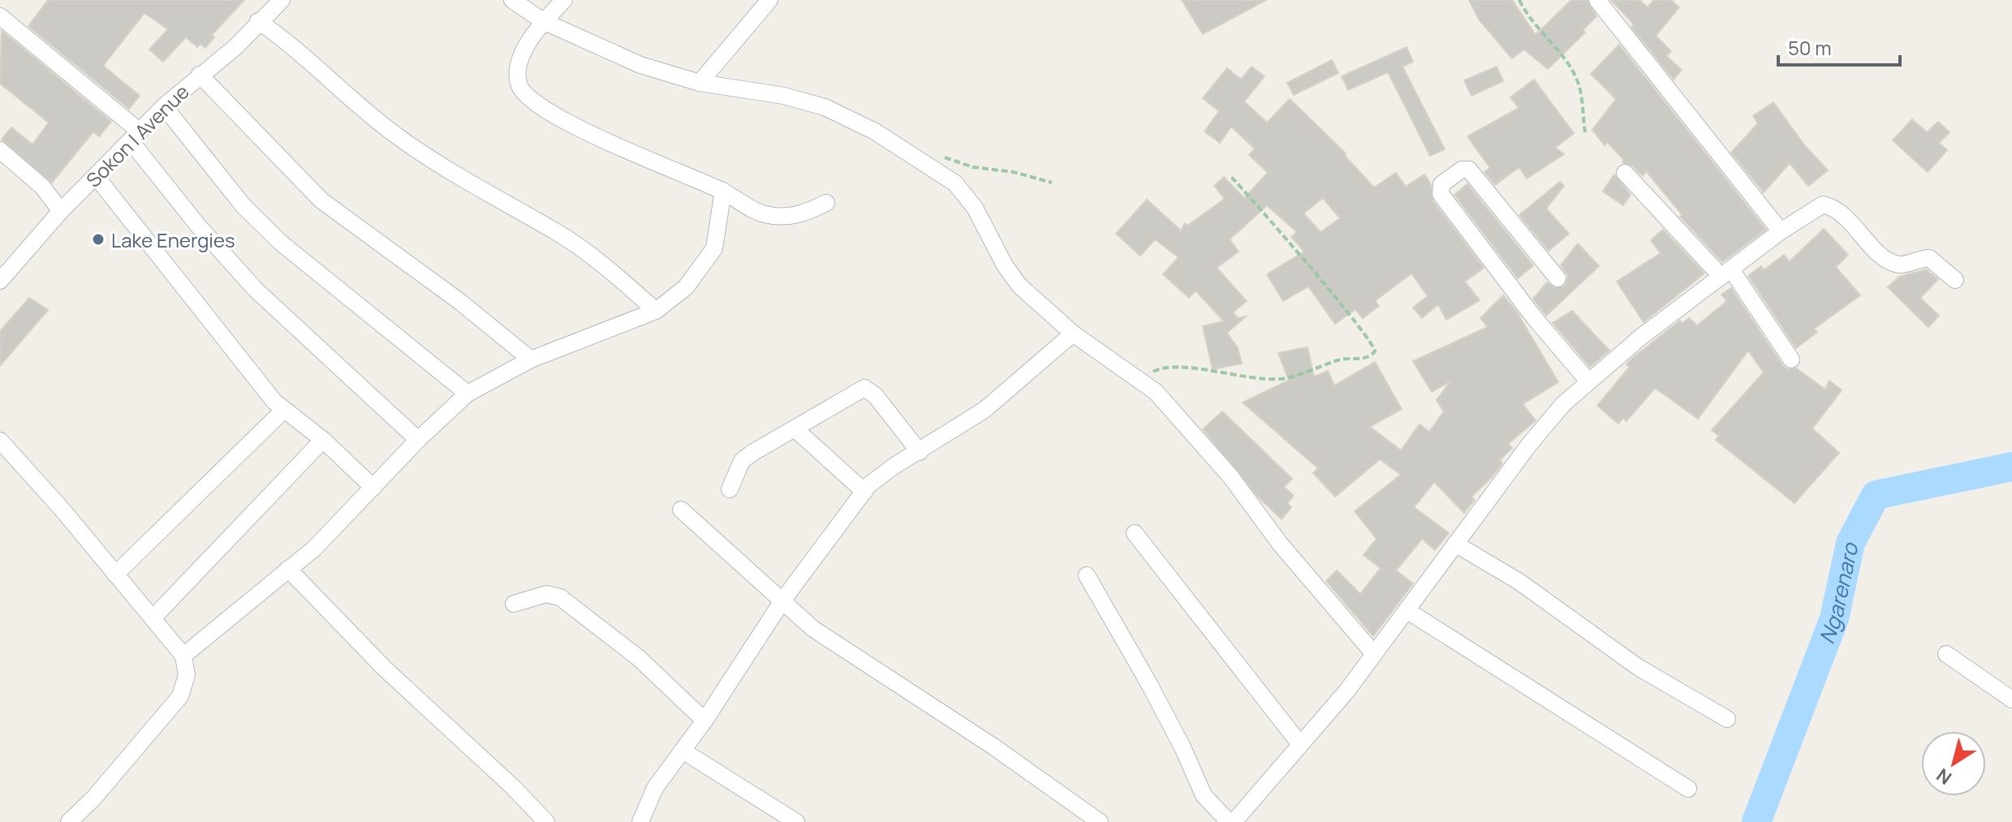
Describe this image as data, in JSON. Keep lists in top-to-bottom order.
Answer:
{
  "streets": {
    "street": ["Sokon I Avenue"]
  },
  "water": ["Ngarenaro"],
  "places": ["Lake Energies"],
  "scale_bar": "50 m",
  "north": "bottom left"
}
